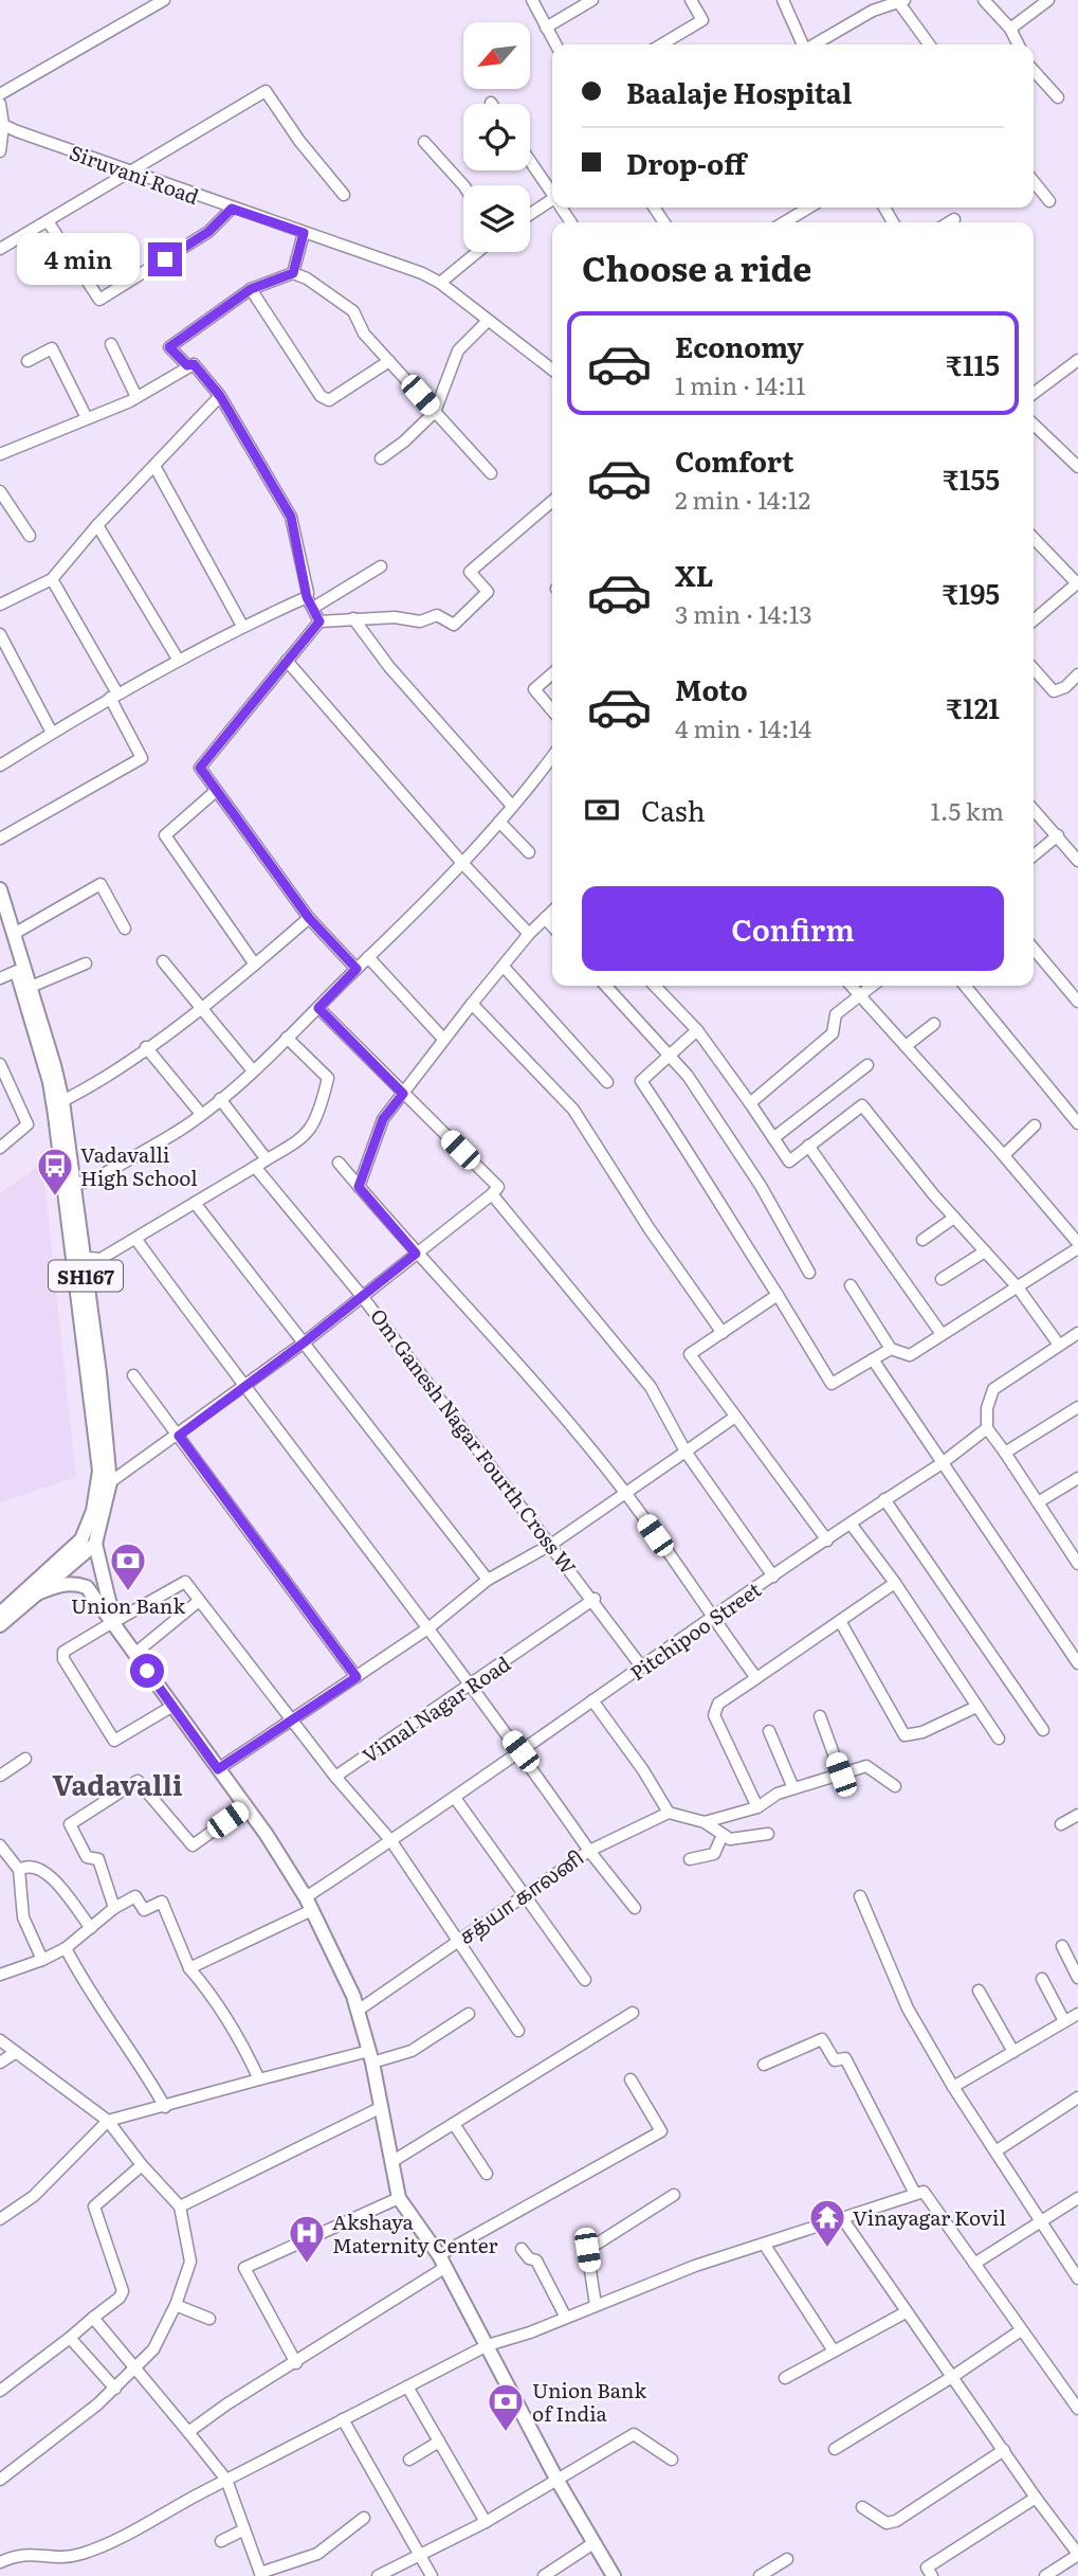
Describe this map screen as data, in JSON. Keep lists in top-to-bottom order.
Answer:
{
  "streets": {
    "main road": ["SH167"],
    "street": [
      "Siruvani Road",
      "Om Ganesh Nagar Fourth Cross W",
      "Pitchipoo Street",
      "Vimal Nagar Road",
      "சத்யா காலனி"
    ]
  },
  "crossings": [
    ["Om Ganesh Nagar Fourth Cross W", "Pitchipoo Street"],
    ["Om Ganesh Nagar Fourth Cross W", "Vimal Nagar Road"],
    ["Pitchipoo Street", "சத்யா காலனி"],
    ["Vimal Nagar Road", "சத்யா காலனி"]
  ],
  "districts": ["Vadavalli"],
  "places": {
    "bus stop": ["Vadavalli High School"],
    "bank": ["Union Bank", "Union Bank of India"],
    "temple": ["Vinayagar Kovil"],
    "hospital": ["Akshaya Maternity Center"]
  },
  "north": "bottom left",
  "page": {
    "banner": ["Baalaje Hospital", "Drop-off"],
    "heading": "Choose a ride",
    "bubble": "4 min",
    "list": [
      {
        "name": "Economy",
        "note": "1 min · 14:11",
        "value": "₹115"
      },
      {
        "name": "Comfort",
        "note": "2 min · 14:12",
        "value": "₹155"
      },
      {
        "name": "XL",
        "note": "3 min · 14:13",
        "value": "₹195"
      },
      {
        "name": "Moto",
        "note": "4 min · 14:14",
        "value": "₹121"
      }
    ],
    "pay": ["Cash", "1.5 km"],
    "buttons": "Confirm"
  }
}
